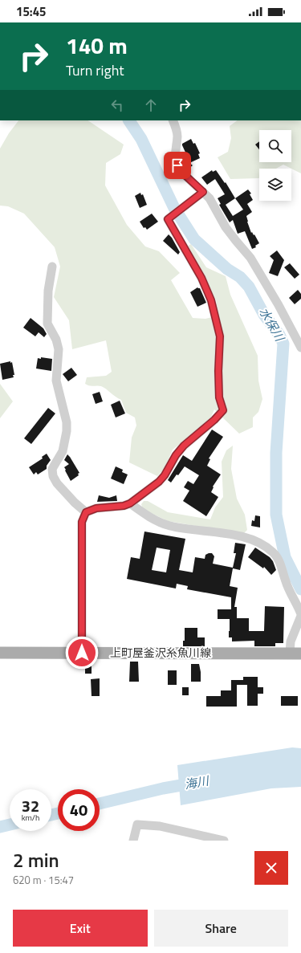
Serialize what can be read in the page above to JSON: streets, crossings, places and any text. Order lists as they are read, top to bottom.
{
  "streets": {
    "main road": ["上町屋釜沢糸魚川線"]
  },
  "water": ["水保川", "海川"],
  "page": {
    "status": "15:45",
    "turn": ["140 m", "Turn right"],
    "speed": "32 km/h",
    "limit": "40",
    "heading": ["2 min", "620 m · 15:47"],
    "buttons": ["Exit", "Share"]
  }
}
